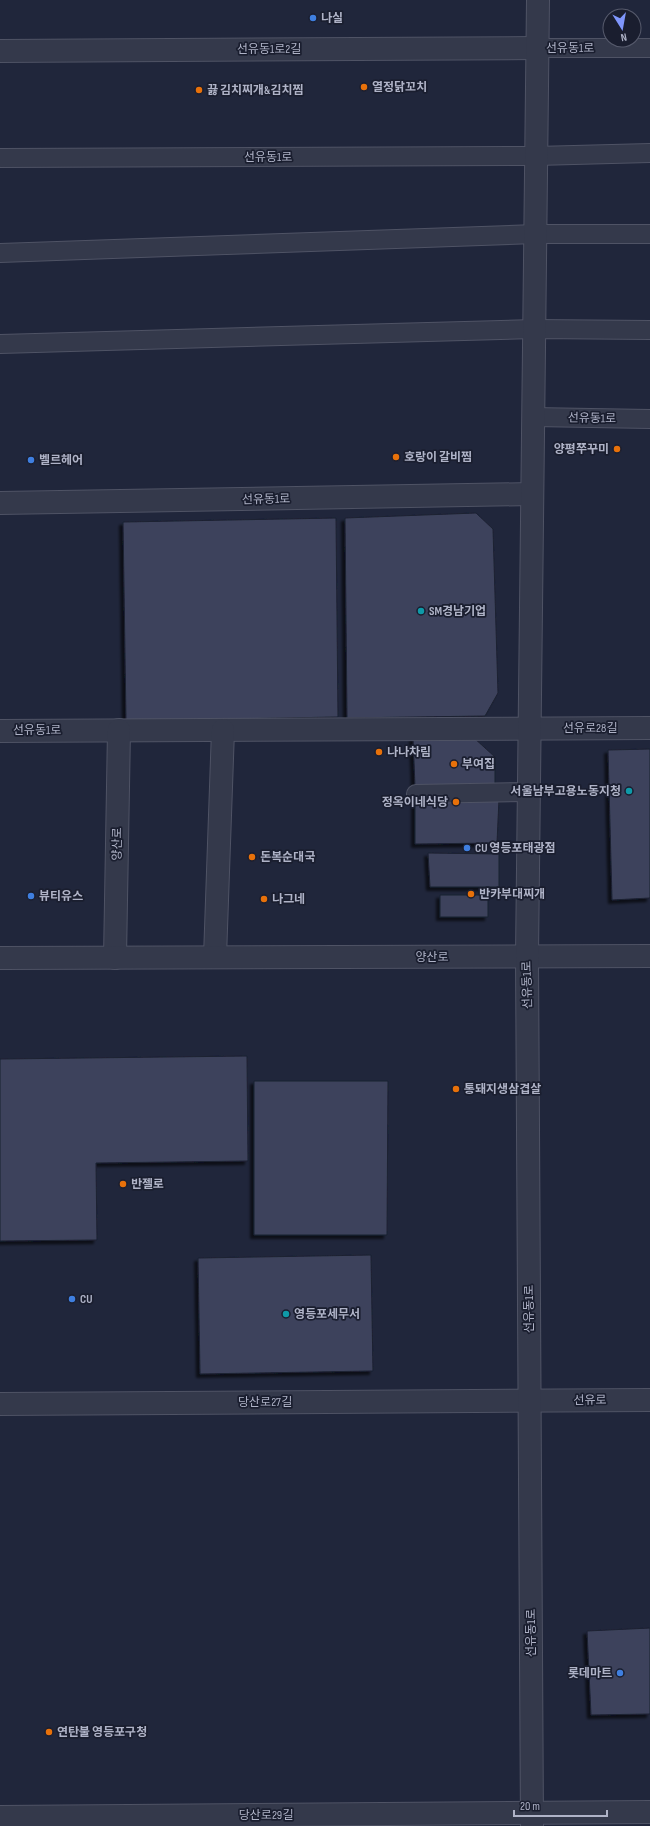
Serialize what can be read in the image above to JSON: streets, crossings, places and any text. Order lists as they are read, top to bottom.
{
  "streets": {
    "street": [
      "선유동1로",
      "선유동1로2길",
      "선유로28길",
      "양산로",
      "선유로",
      "당산로27길",
      "당산로29길"
    ]
  },
  "crossings": [
    ["선유동1로", "선유동1로2길"],
    ["선유동1로", "선유로28길"],
    ["선유동1로", "양산로"],
    ["선유동1로", "선유로"],
    ["선유동1로", "당산로27길"],
    ["선유동1로", "당산로29길"],
    ["선유로", "당산로27길"]
  ],
  "places": [
    "나실",
    "열정닭꼬치",
    "끓 김치찌개&김치찜",
    "양평쭈꾸미",
    "호랑이 갈비찜",
    "벨르헤어",
    "SM경남기업",
    "나나차림",
    "부여집",
    "서울남부고용노동지청",
    "정옥이네식당",
    "CU 영등포태광점",
    "돈복순대국",
    "반카부대찌개",
    "뷰티유스",
    "나그네",
    "통돼지생삼겹살",
    "반젤로",
    "CU",
    "영등포세무서",
    "롯데마트",
    "연탄불 영등포구청"
  ],
  "scale_bar": "20 m",
  "north": "bottom"
}
